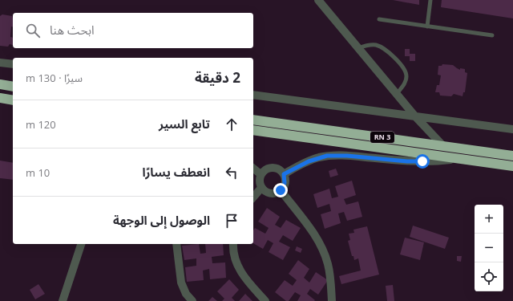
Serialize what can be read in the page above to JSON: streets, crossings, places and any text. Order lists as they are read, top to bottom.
{
  "streets": {
    "highway": ["RN 3"]
  },
  "page": {
    "search": "ابحث هنا",
    "heading": ["2 دقيقة", "سيرًا · 130 m"],
    "list": [
      ["تابع السير", "120 m"],
      ["انعطف يسارًا", "10 m"],
      "الوصول إلى الوجهة"
    ],
    "map_buttons": ["+", "−"]
  }
}
